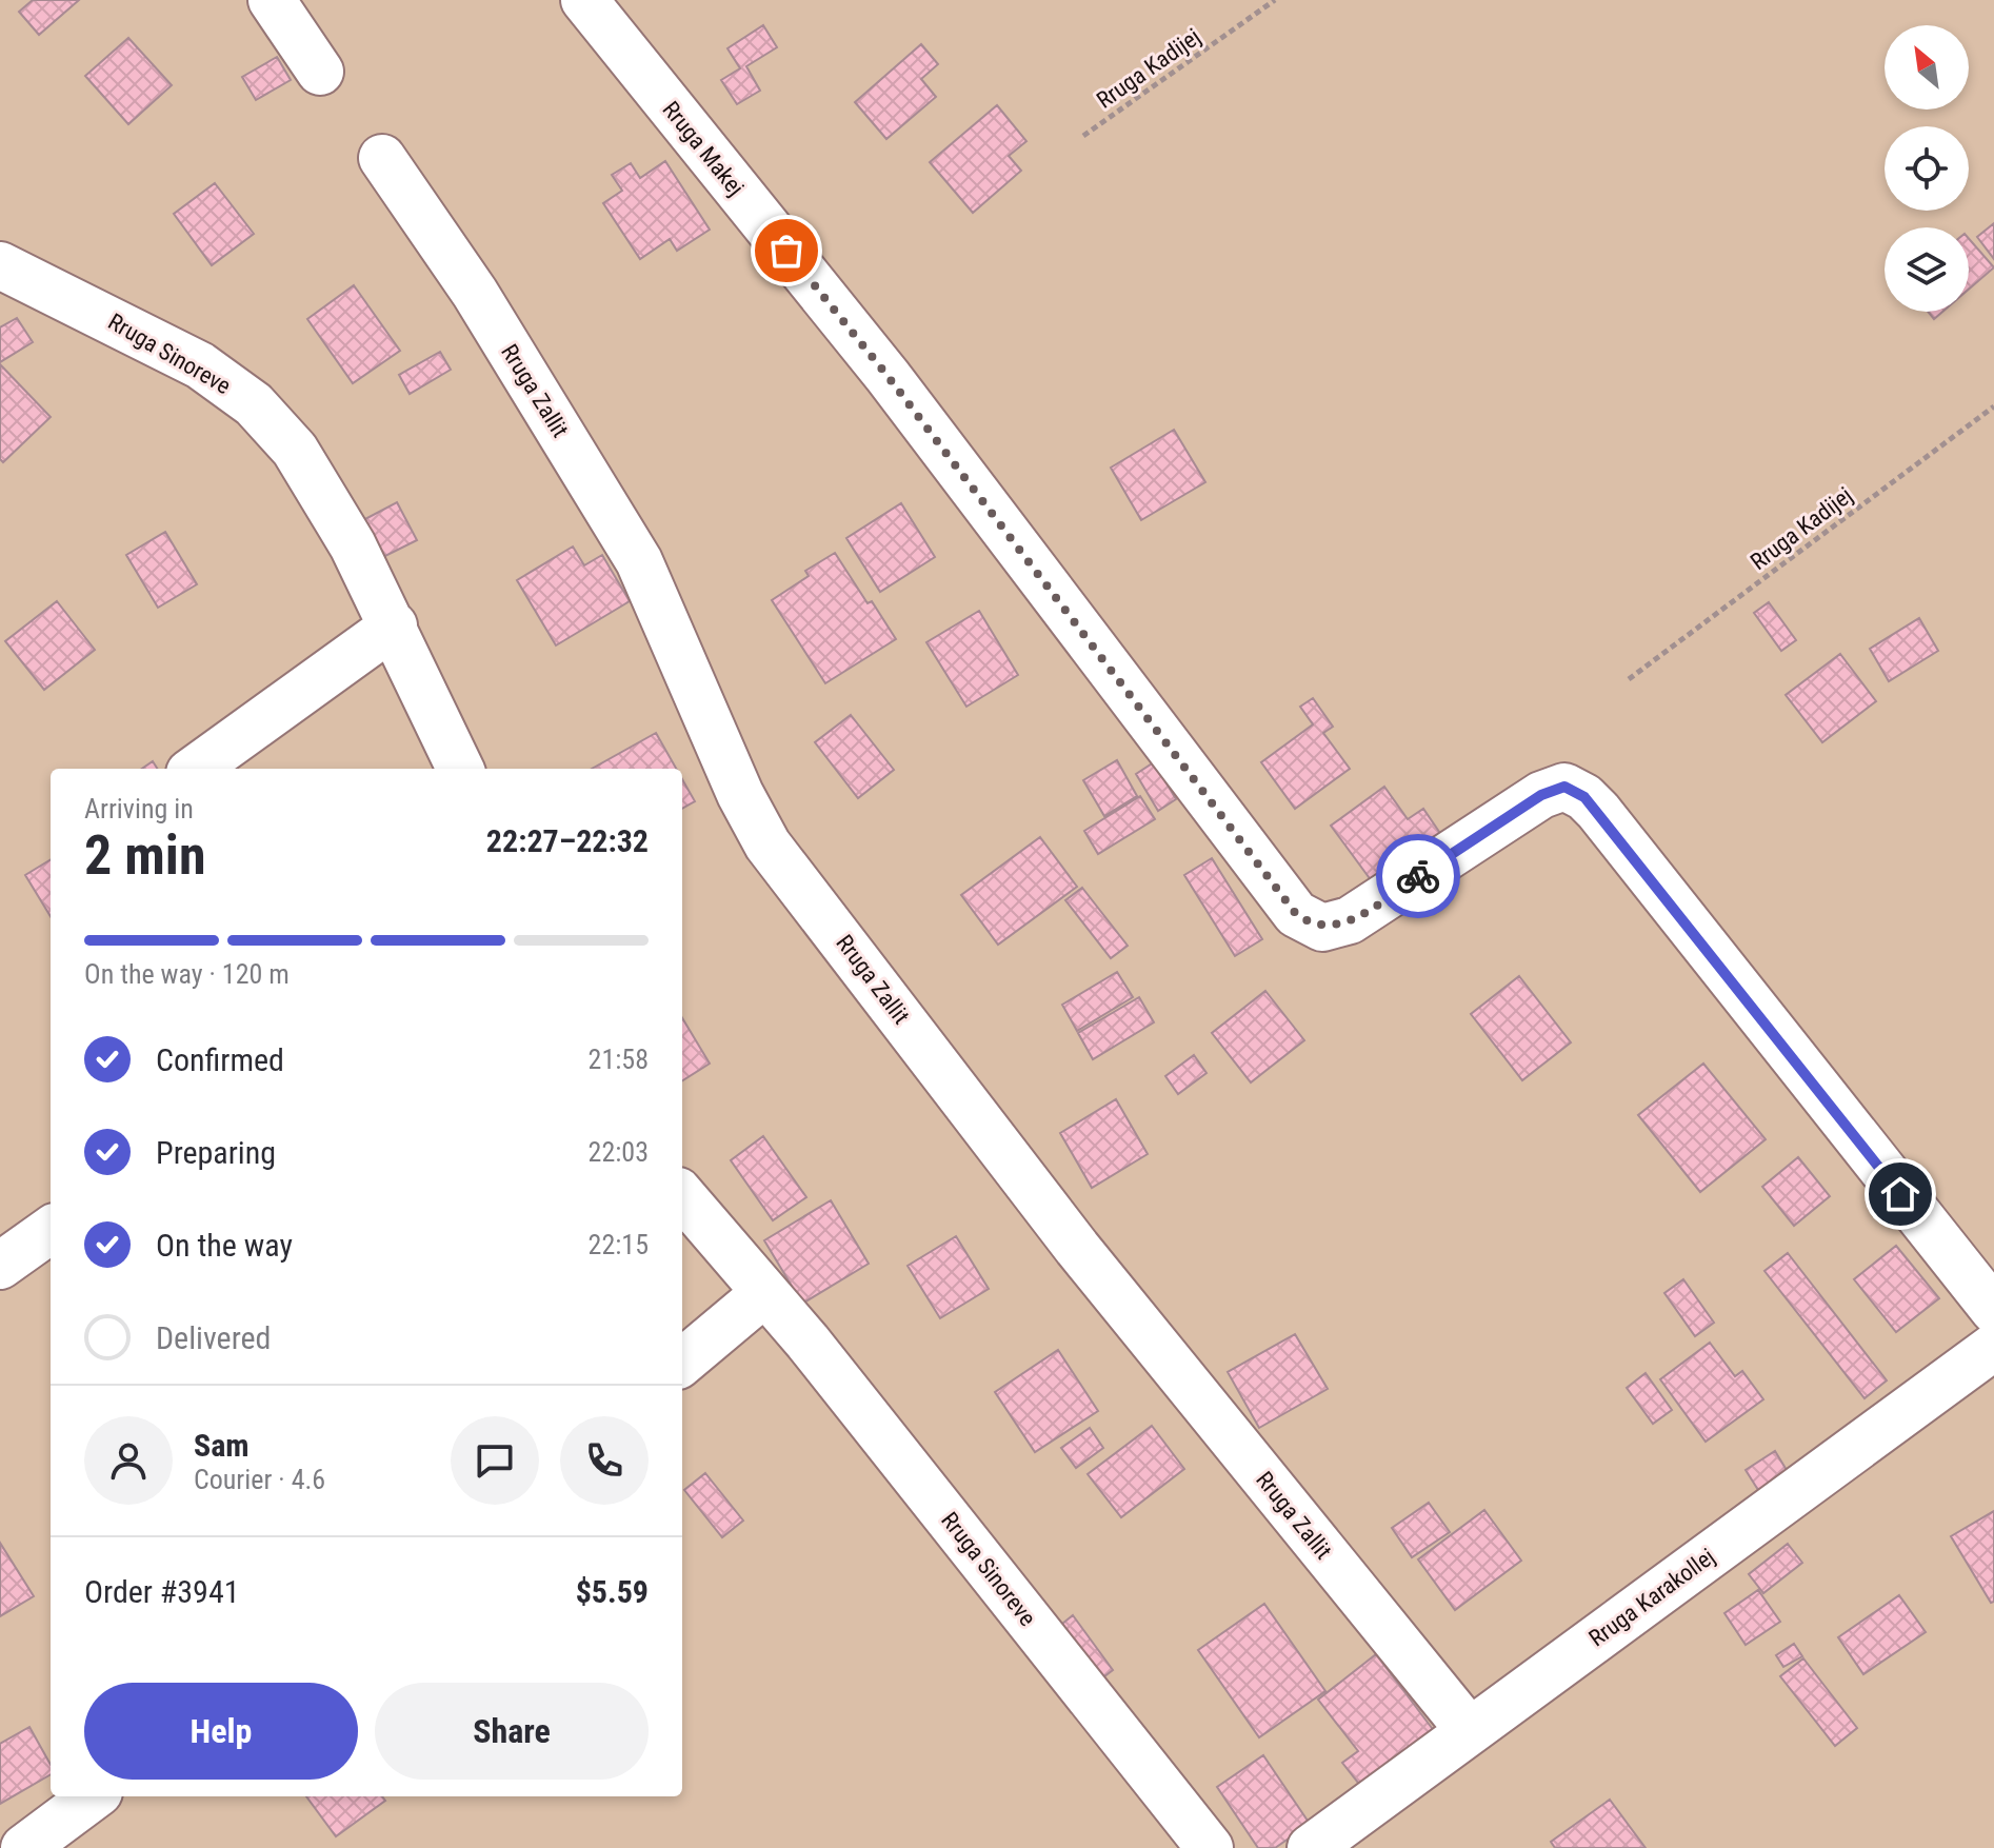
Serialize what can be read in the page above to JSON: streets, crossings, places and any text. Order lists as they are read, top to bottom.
{
  "streets": {
    "street": [
      "Rruga Makej",
      "Rruga Sinoreve",
      "Rruga Zallit",
      "Rruga Karakollej"
    ],
    "path": ["Rruga Kadijej"]
  },
  "crossings": [
    ["Rruga Zallit", "Rruga Karakollej"]
  ],
  "north": "top left",
  "page": {
    "heading": ["2 min", "Arriving in", "22:27–22:32"],
    "panel": [
      "Sam",
      "Courier · 4.6",
      "Order #3941",
      "$5.59"
    ],
    "bar": "On the way · 120 m",
    "list": [
      ["Confirmed", "21:58"],
      ["Preparing", "22:03"],
      ["On the way", "22:15"],
      "Delivered"
    ],
    "buttons": ["Help", "Share"]
  }
}
